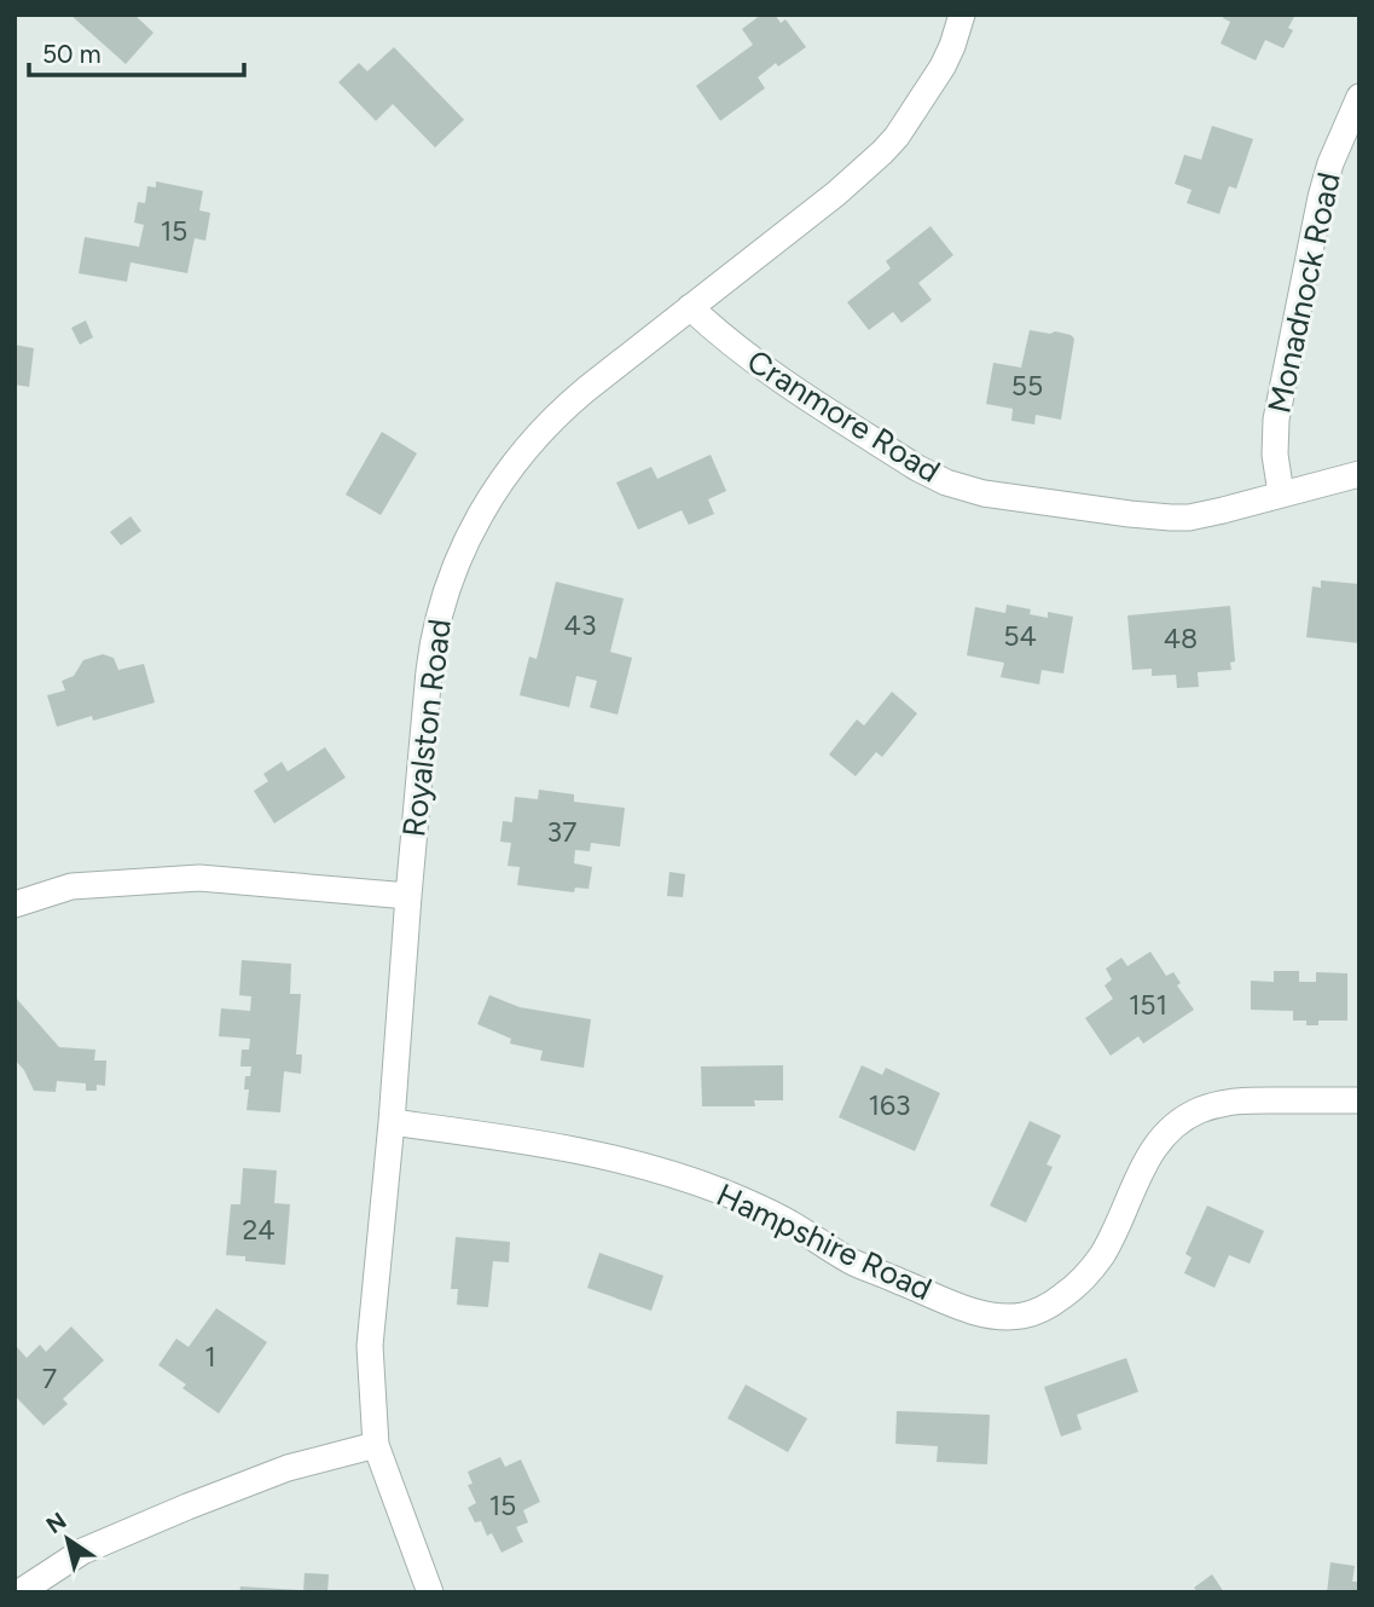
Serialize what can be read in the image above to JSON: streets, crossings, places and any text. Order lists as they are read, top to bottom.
{
  "streets": {
    "street": [
      "Monadnock Road",
      "Cranmore Road",
      "Royalston Road",
      "Hampshire Road"
    ]
  },
  "crossings": [
    ["Monadnock Road", "Cranmore Road"],
    ["Cranmore Road", "Royalston Road"],
    ["Royalston Road", "Hampshire Road"]
  ],
  "house_numbers": [
    "15",
    "55",
    "43",
    "54",
    "48",
    "37",
    "151",
    "163",
    "24",
    "1",
    "7",
    "15"
  ],
  "scale_bar": "50 m",
  "north": "top left"
}
